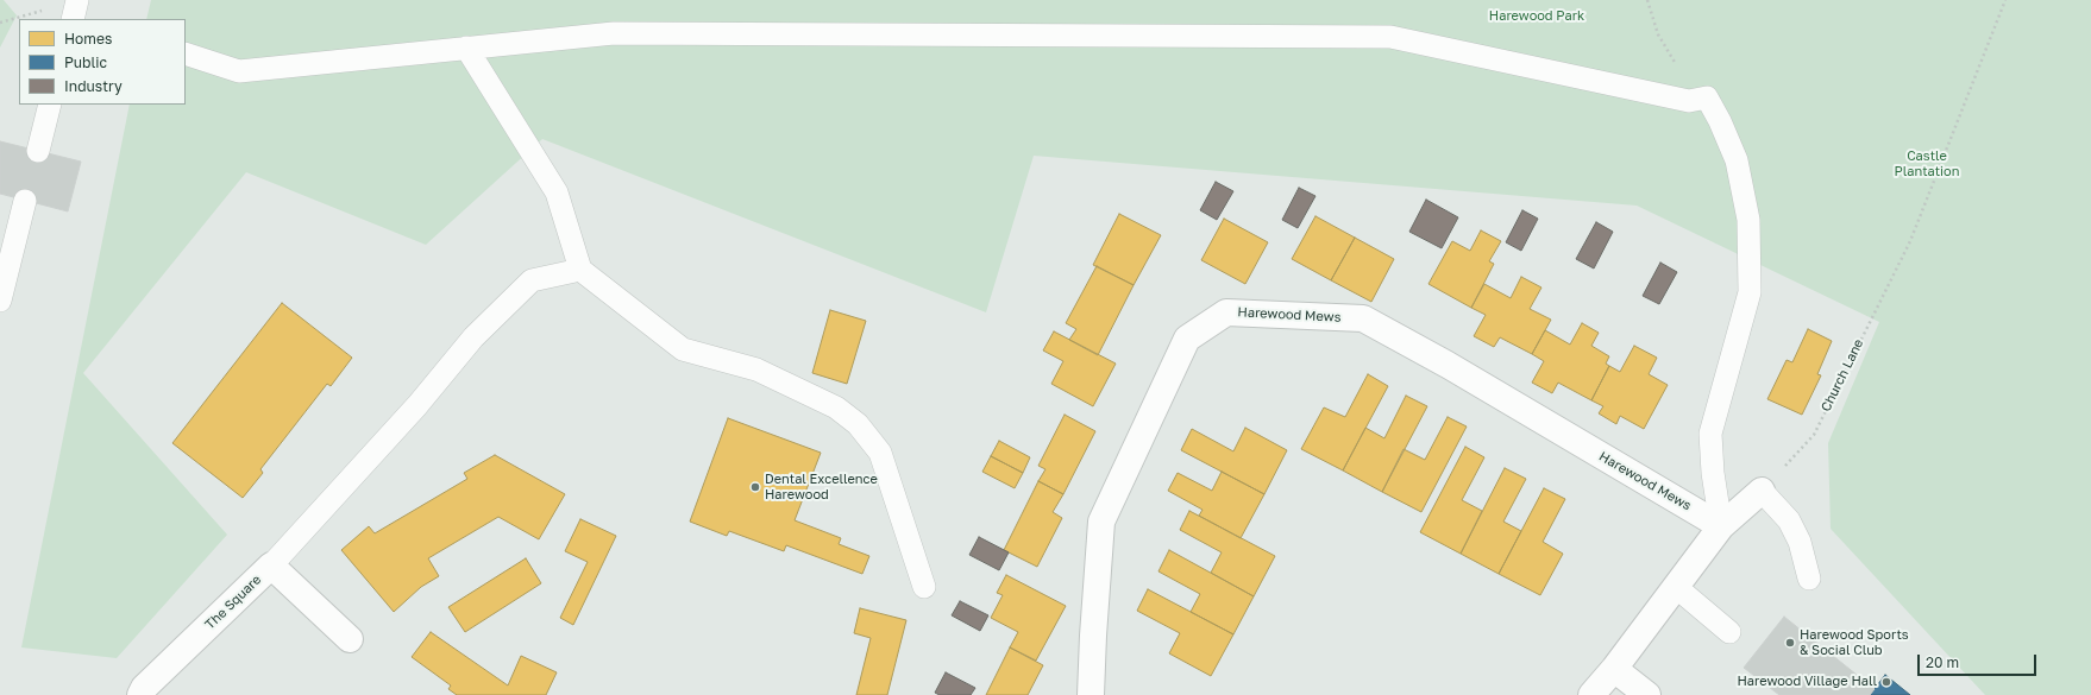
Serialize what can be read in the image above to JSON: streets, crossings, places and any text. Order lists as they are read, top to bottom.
{
  "streets": {
    "street": ["Harewood Mews", "The Square"],
    "path": ["Church Lane"]
  },
  "parks": ["Harewood Park", "Castle Plantation"],
  "places": ["Dental Excellence Harewood", "Harewood Sports & Social Club", "Harewood Village Hall"],
  "legend": ["Homes", "Public", "Industry"],
  "scale_bar": "20 m"
}
